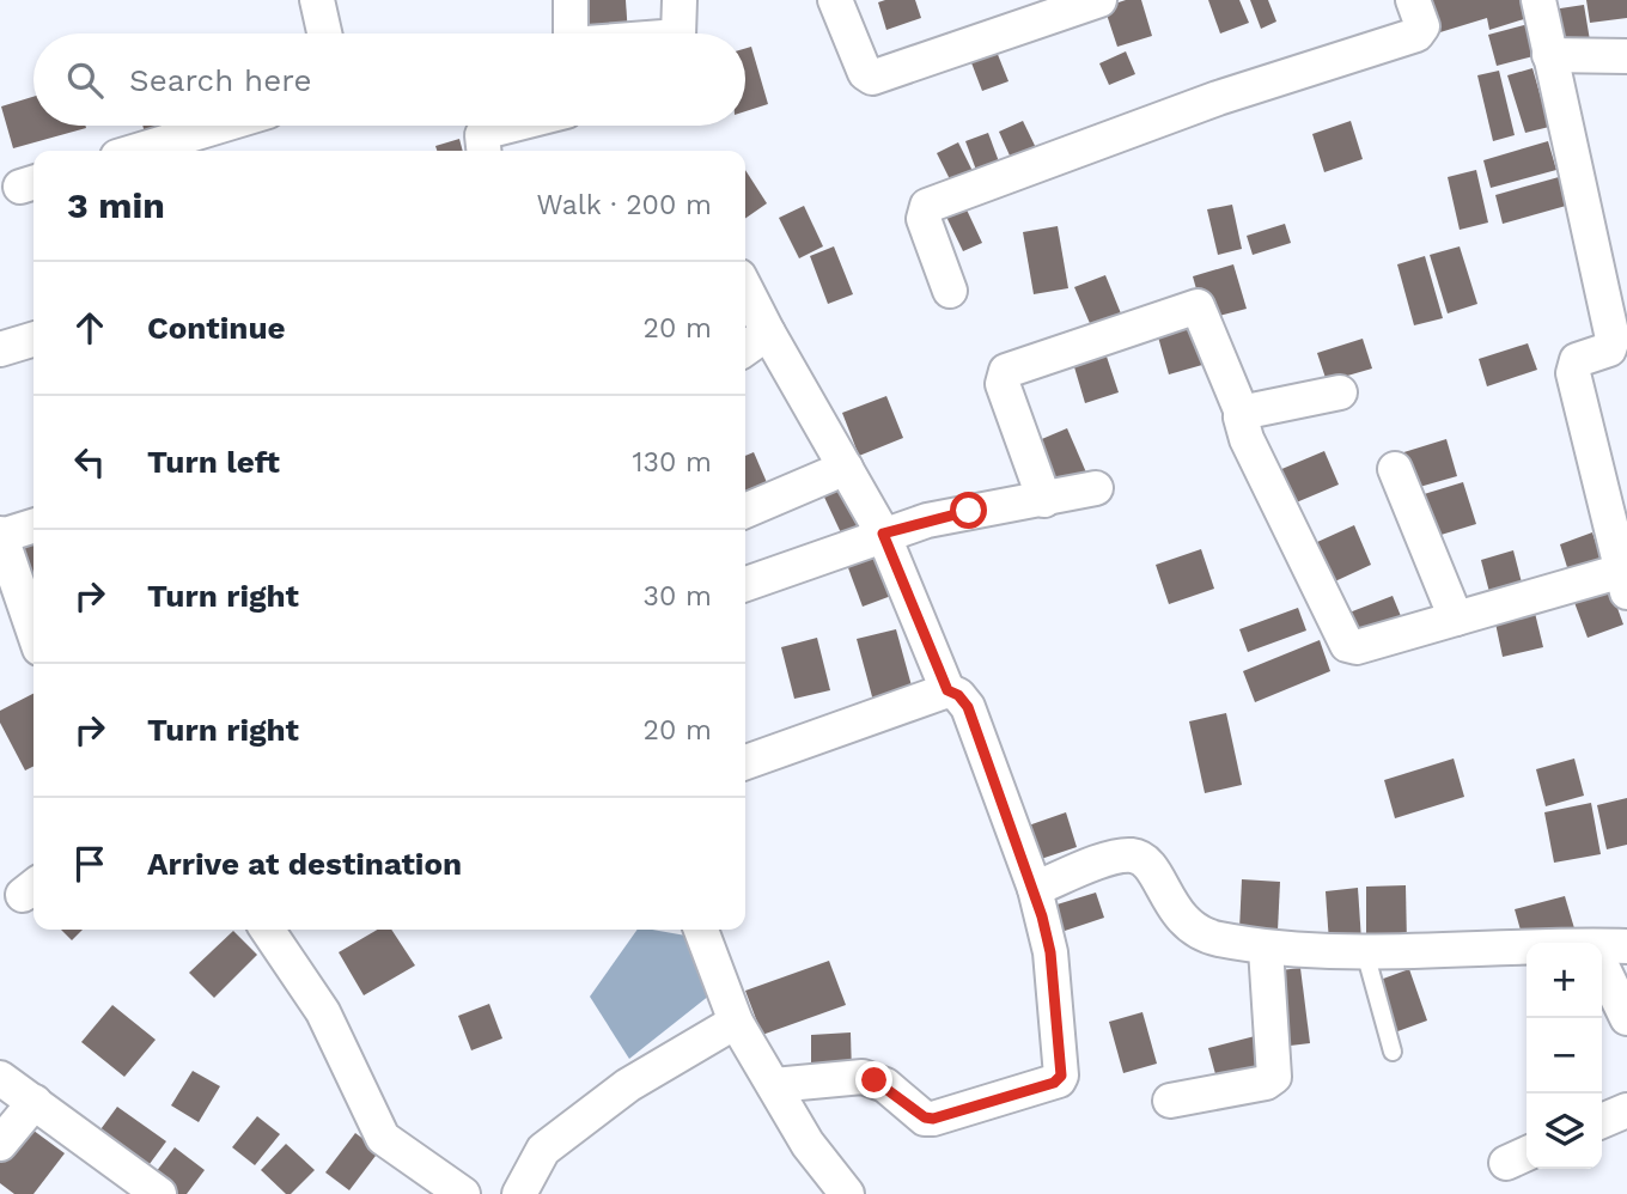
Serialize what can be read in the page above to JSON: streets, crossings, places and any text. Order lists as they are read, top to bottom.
{
  "page": {
    "search": "Search here",
    "heading": ["3 min", "Walk · 200 m"],
    "list": [
      ["Continue", "20 m"],
      ["Turn left", "130 m"],
      ["Turn right", "30 m"],
      ["Turn right", "20 m"],
      "Arrive at destination"
    ],
    "map_buttons": ["+", "−"]
  }
}
